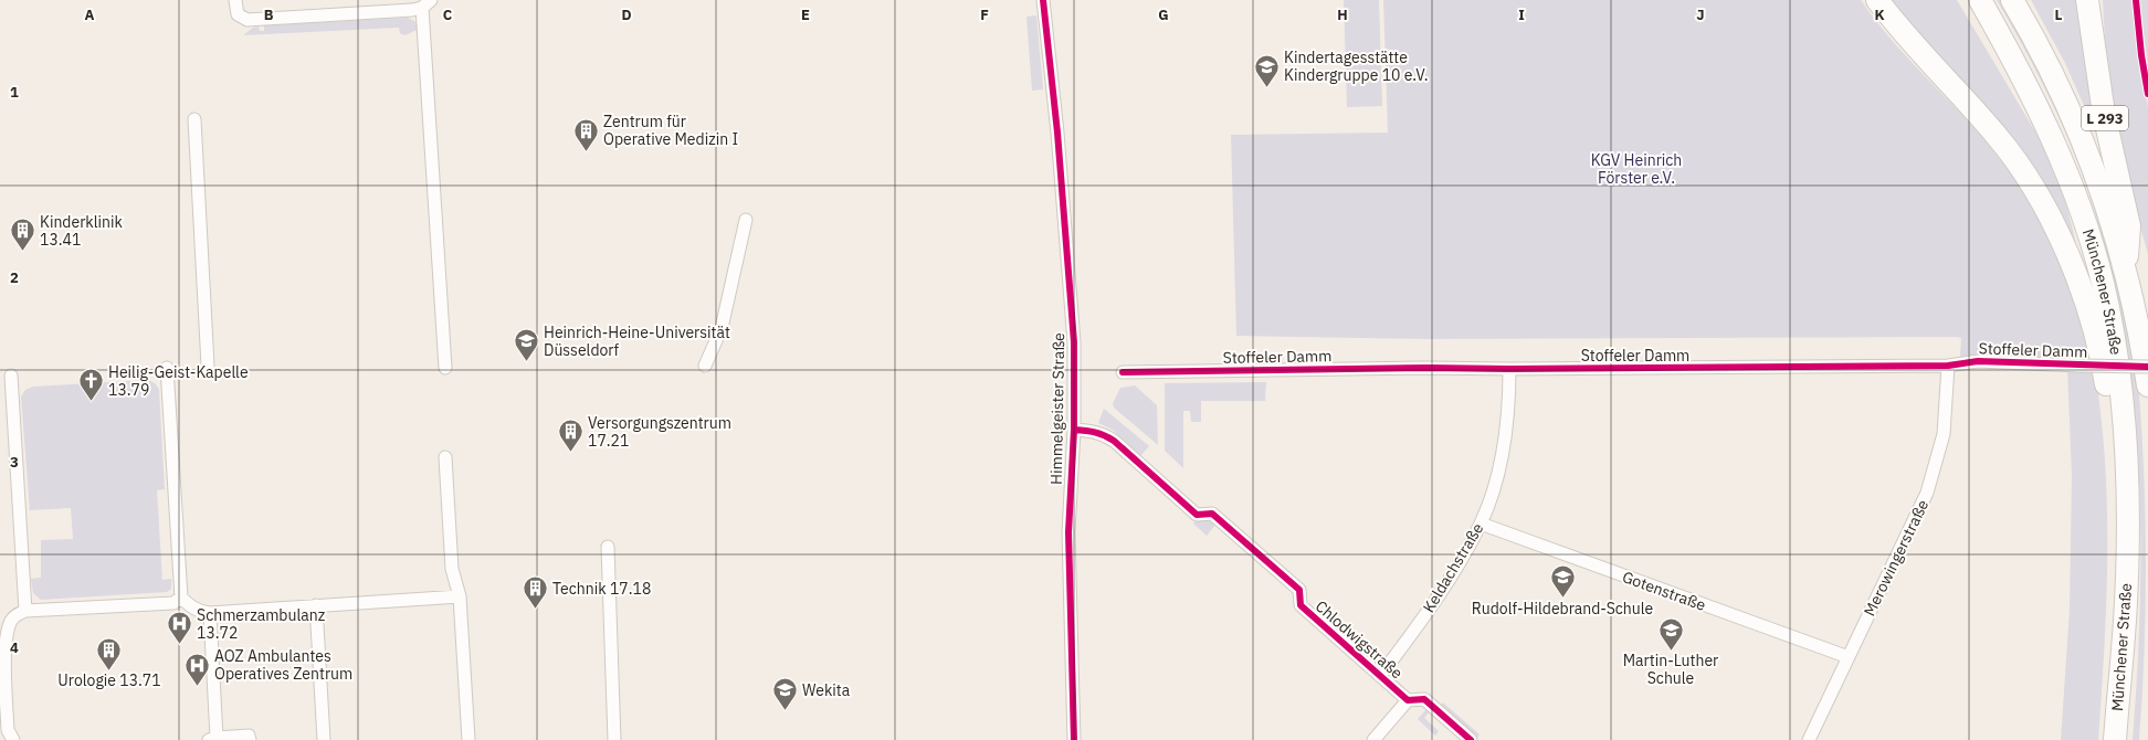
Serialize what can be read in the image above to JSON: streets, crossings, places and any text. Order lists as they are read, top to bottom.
{
  "streets": {
    "highway": ["L 293", "Münchener Straße"],
    "street": [
      "Stoffeler Damm",
      "Himmelgeister Straße",
      "Merowingerstraße",
      "Keldachstraße",
      "Gotenstraße",
      "Chlodwigstraße"
    ]
  },
  "crossings": [
    ["L 293", "Münchener Straße"],
    ["Stoffeler Damm", "Merowingerstraße"],
    ["Stoffeler Damm", "Keldachstraße"],
    ["Himmelgeister Straße", "Chlodwigstraße"],
    ["Merowingerstraße", "Gotenstraße"],
    ["Keldachstraße", "Gotenstraße"],
    ["Keldachstraße", "Chlodwigstraße"]
  ],
  "parks": ["KGV Heinrich Förster e.V."],
  "places": {
    "school or university": [
      "Kindertagesstätte Kindergruppe 10 e.V.",
      "Heinrich-Heine-Universität Düsseldorf",
      "Rudolf-Hildebrand-Schule",
      "Martin-Luther Schule",
      "Wekita"
    ],
    "building": [
      "Zentrum für Operative Medizin I",
      "Kinderklinik 13.41",
      "Versorgungszentrum 17.21",
      "Technik 17.18",
      "Urologie 13.71"
    ],
    "church": ["Heilig-Geist-Kapelle 13.79"],
    "hospital": ["Schmerzambulanz 13.72", "AOZ Ambulantes Operatives Zentrum"]
  },
  "grid": {
    "columns": [
      "A",
      "B",
      "C",
      "D",
      "E",
      "F",
      "G",
      "H",
      "I",
      "J",
      "K",
      "L"
    ],
    "rows": [
      "1",
      "2",
      "3",
      "4"
    ]
  }
}
